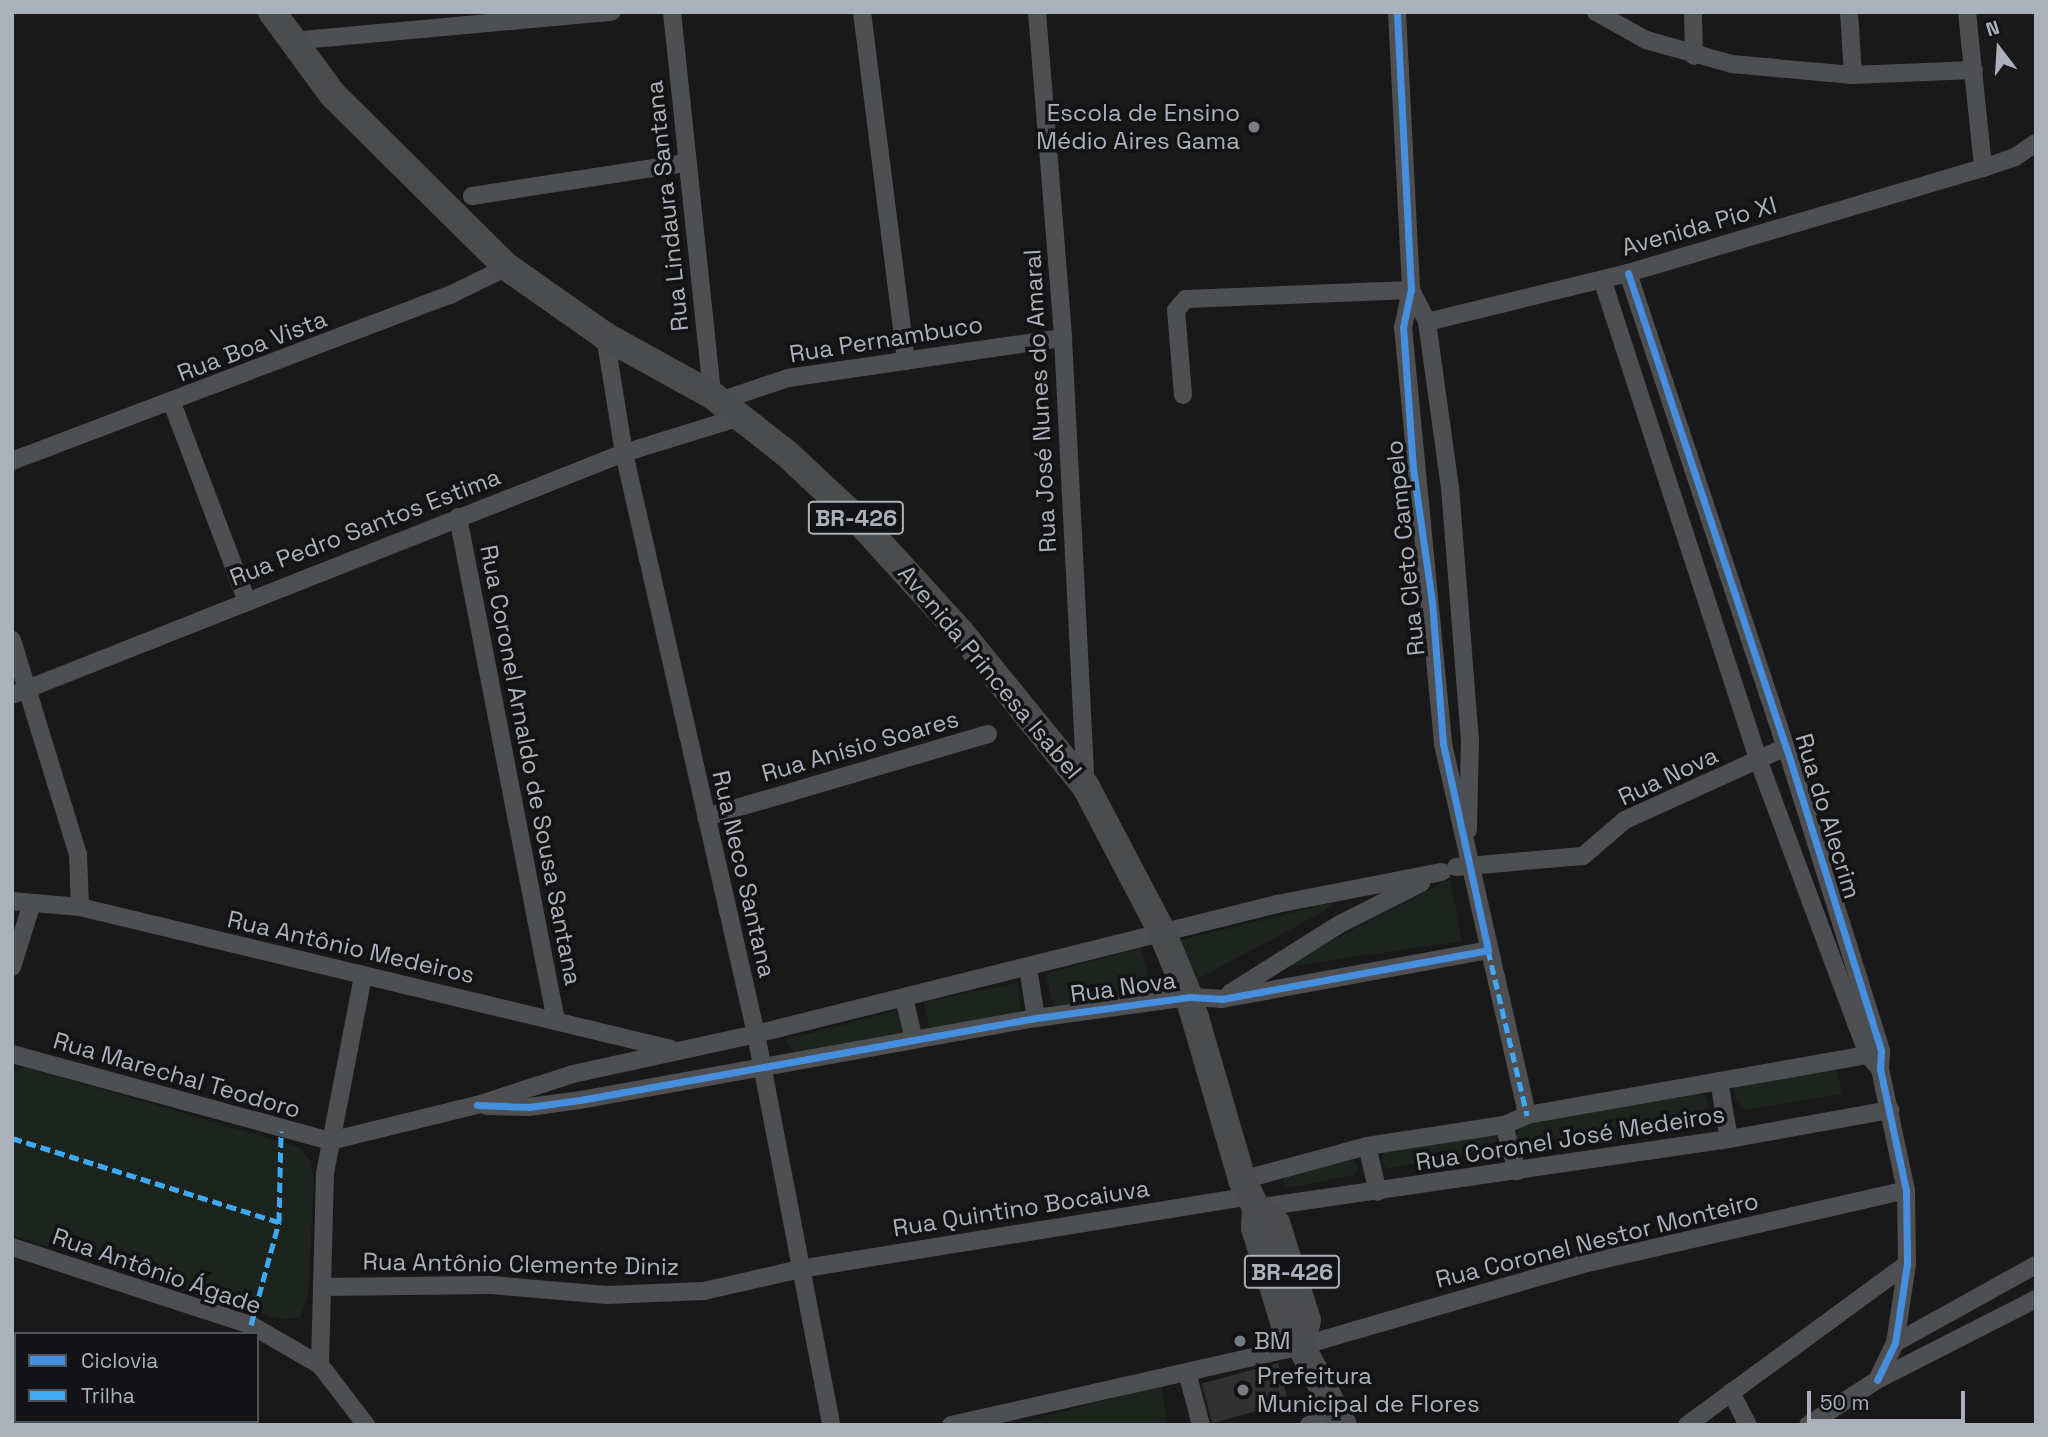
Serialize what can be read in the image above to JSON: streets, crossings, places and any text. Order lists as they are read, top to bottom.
{
  "streets": {
    "main road": ["BR-426", "Avenida Princesa Isabel"],
    "street": [
      "Rua Lindaura Santana",
      "Avenida Pio XI",
      "Rua Pernambuco",
      "Rua Boa Vista",
      "Rua José Nunes do Amaral",
      "Rua Pedro Santos Estima",
      "Rua Cleto Campelo",
      "Rua Anísio Soares",
      "Rua Coronel Arnaldo de Sousa Santana",
      "Rua Nova",
      "Rua do Alecrim",
      "Rua Neco Santana",
      "Rua Antônio Medeiros",
      "Rua Marechal Teodoro",
      "Rua Coronel José Medeiros",
      "Rua Quintino Bocaiuva",
      "Rua Coronel Nestor Monteiro",
      "Rua Antônio Clemente Diniz",
      "Rua Antônio Ágade"
    ]
  },
  "crossings": [
    ["Rua Lindaura Santana", "Rua Pernambuco"],
    ["Rua Lindaura Santana", "Rua Pedro Santos Estima"],
    ["Rua Lindaura Santana", "Avenida Princesa Isabel"],
    ["Avenida Pio XI", "Rua Cleto Campelo"],
    ["Avenida Pio XI", "Rua do Alecrim"],
    ["Rua Pernambuco", "Rua José Nunes do Amaral"],
    ["Rua Pernambuco", "Rua Pedro Santos Estima"],
    ["Rua Pernambuco", "Avenida Princesa Isabel"],
    ["Rua Boa Vista", "Avenida Princesa Isabel"],
    ["Rua José Nunes do Amaral", "Avenida Princesa Isabel"],
    ["Rua Pedro Santos Estima", "Avenida Princesa Isabel"],
    ["Rua Pedro Santos Estima", "Rua Coronel Arnaldo de Sousa Santana"],
    ["Rua Pedro Santos Estima", "Rua Neco Santana"],
    ["Rua Cleto Campelo", "Rua Nova"],
    ["Rua Cleto Campelo", "Rua Coronel José Medeiros"],
    ["Avenida Princesa Isabel", "Rua Nova"],
    ["Avenida Princesa Isabel", "Rua Neco Santana"],
    ["Avenida Princesa Isabel", "Rua Coronel José Medeiros"],
    ["Avenida Princesa Isabel", "Rua Quintino Bocaiuva"],
    ["Avenida Princesa Isabel", "Rua Coronel Nestor Monteiro"],
    ["Rua Anísio Soares", "Rua Neco Santana"],
    ["Rua Coronel Arnaldo de Sousa Santana", "Rua Antônio Medeiros"],
    ["Rua Nova", "Rua do Alecrim"],
    ["Rua Nova", "Rua Neco Santana"],
    ["Rua Nova", "Rua Antônio Medeiros"],
    ["Rua do Alecrim", "Rua Coronel José Medeiros"],
    ["Rua do Alecrim", "Rua Coronel Nestor Monteiro"],
    ["Rua Neco Santana", "Rua Quintino Bocaiuva"],
    ["Rua Neco Santana", "Rua Antônio Clemente Diniz"],
    ["Rua Coronel José Medeiros", "Rua Quintino Bocaiuva"],
    ["Rua Quintino Bocaiuva", "Rua Antônio Clemente Diniz"]
  ],
  "places": ["Escola de Ensino Médio Aires Gama", "BM", "Prefeitura Municipal de Flores"],
  "legend": ["Ciclovia", "Trilha"],
  "scale_bar": "50 m",
  "north": "top"
}
